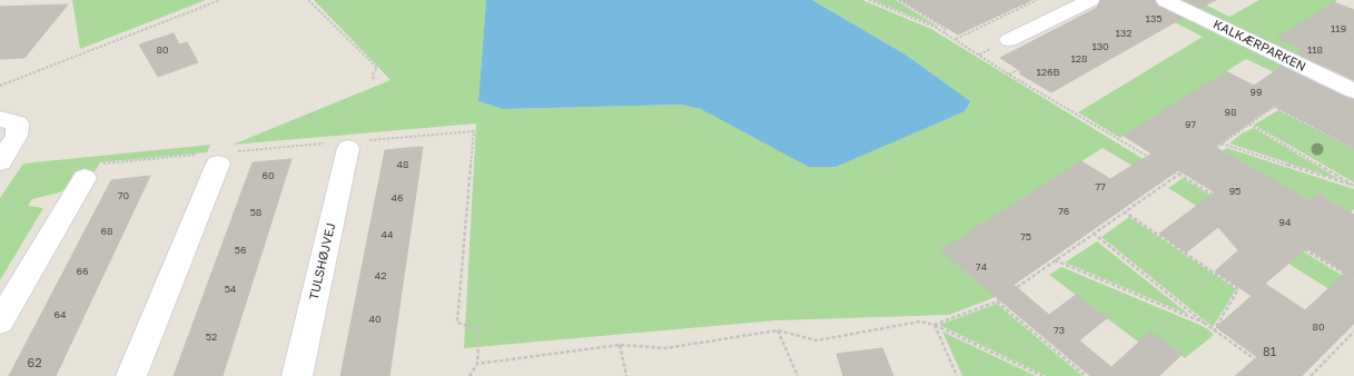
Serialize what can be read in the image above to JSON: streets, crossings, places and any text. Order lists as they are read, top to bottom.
{
  "streets": {
    "street": ["KALKÆRPARKEN", "TULSHØJVEJ"]
  },
  "house_numbers": [
    "135",
    "119",
    "132",
    "130",
    "80",
    "118",
    "128",
    "126B",
    "99",
    "98",
    "97",
    "48",
    "60",
    "77",
    "95",
    "70",
    "46",
    "76",
    "58",
    "94",
    "68",
    "44",
    "75",
    "56",
    "74",
    "66",
    "42",
    "54",
    "64",
    "40",
    "80",
    "73",
    "52",
    "81",
    "62"
  ]
}
